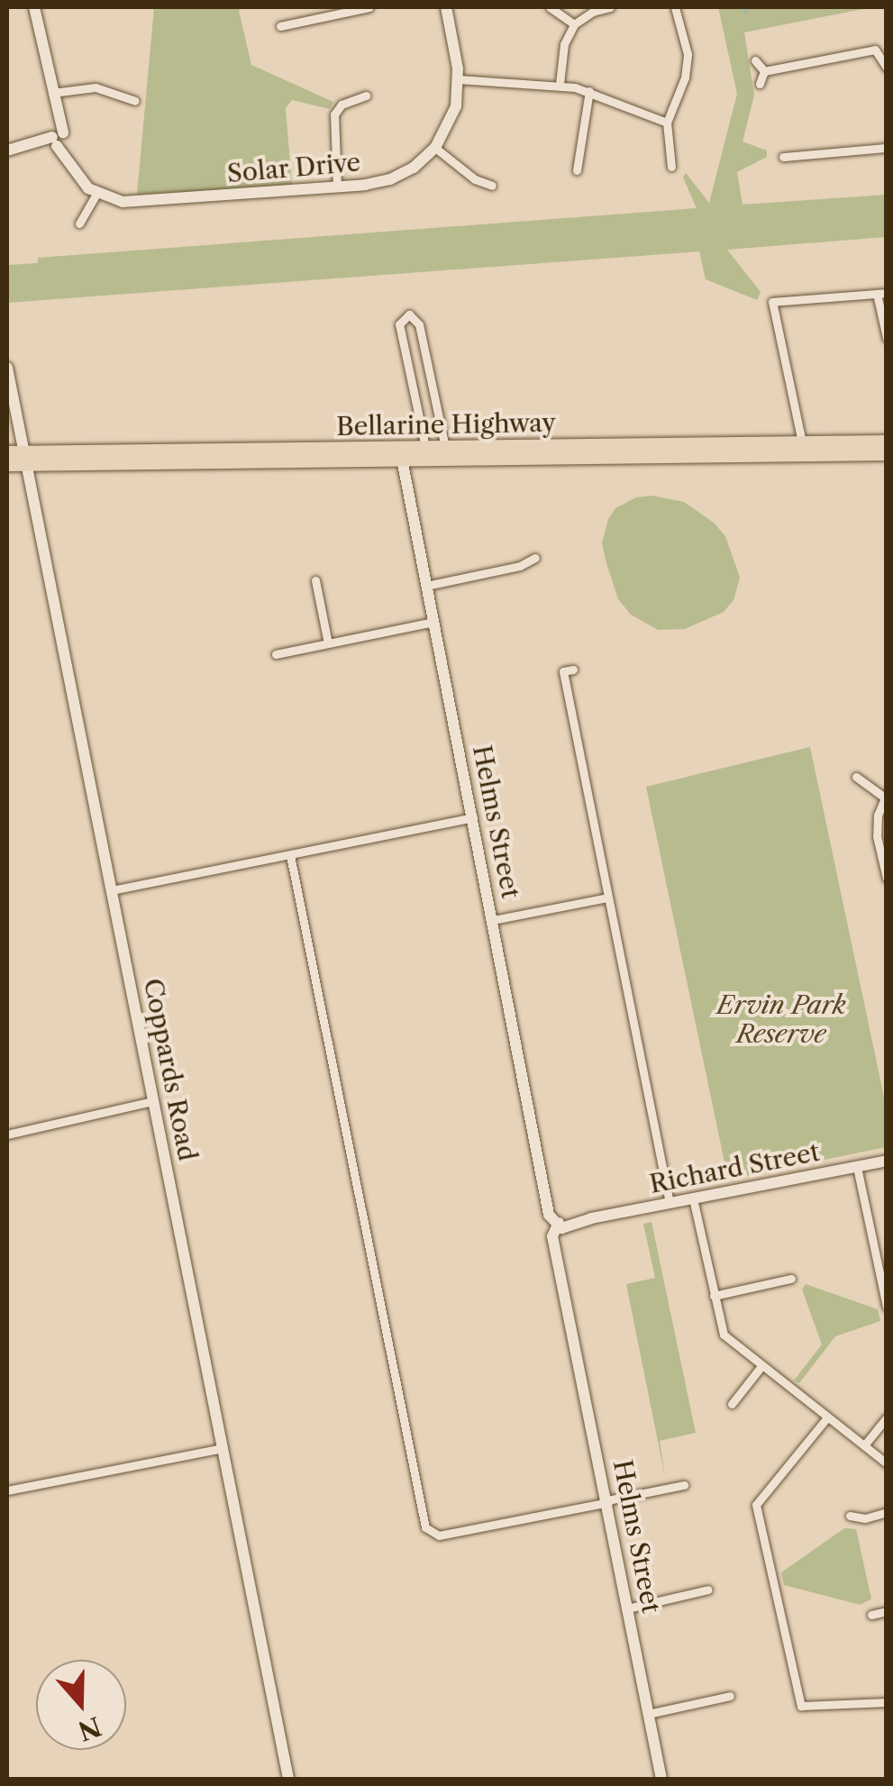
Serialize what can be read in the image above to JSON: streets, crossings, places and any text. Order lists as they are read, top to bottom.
{
  "streets": {
    "highway": ["Bellarine Highway"],
    "street": [
      "Solar Drive",
      "Helms Street",
      "Coppards Road",
      "Richard Street"
    ]
  },
  "crossings": [
    ["Bellarine Highway", "Helms Street"],
    ["Bellarine Highway", "Coppards Road"],
    ["Helms Street", "Richard Street"]
  ],
  "parks": ["Ervin Park Reserve"],
  "north": "bottom"
}
